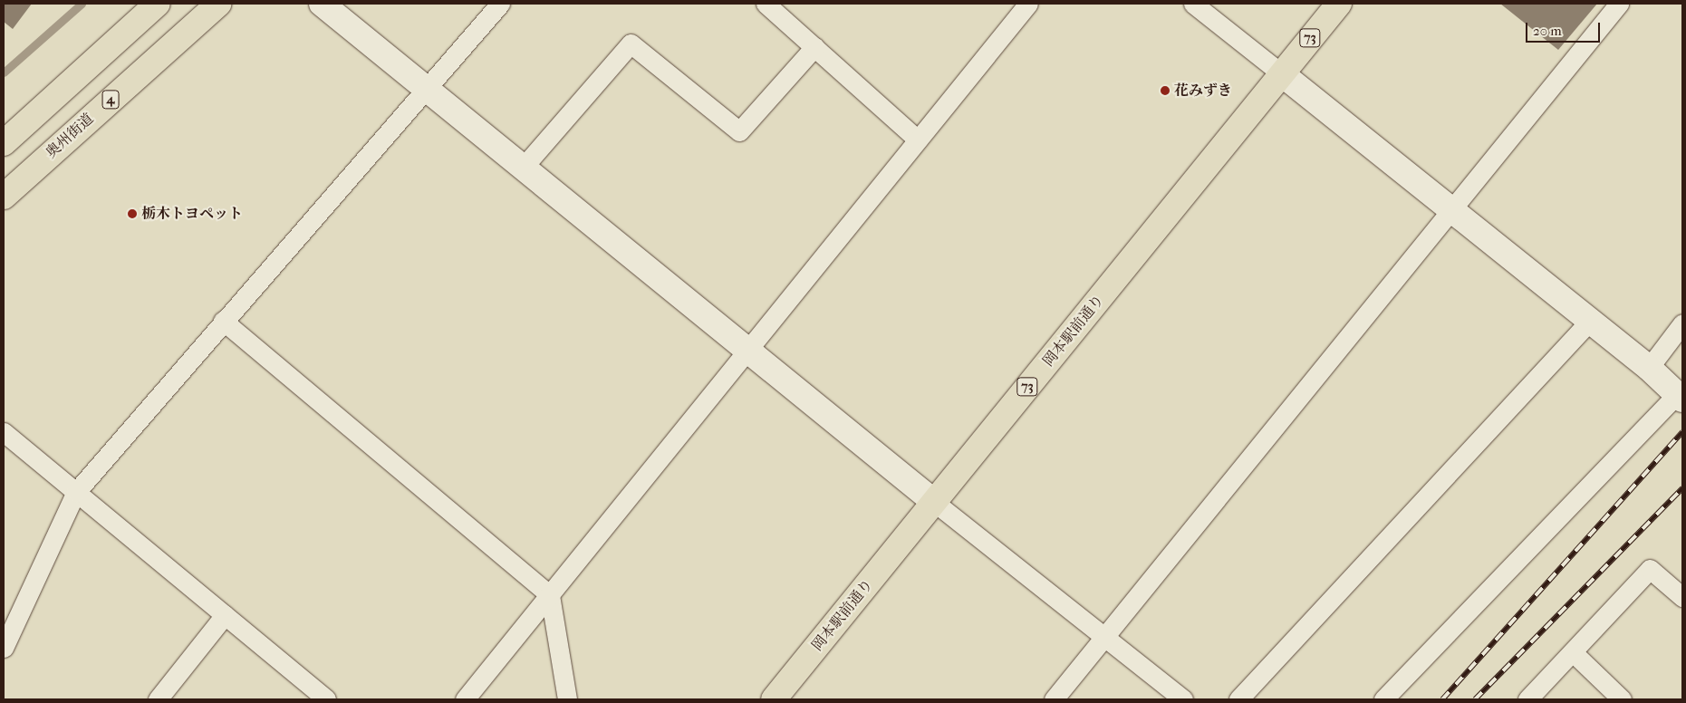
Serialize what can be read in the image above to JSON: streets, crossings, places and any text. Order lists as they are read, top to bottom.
{
  "streets": {
    "main road": [
      "73",
      "4",
      "奥州街道",
      "岡本駅前通り"
    ]
  },
  "places": ["花みずき", "栃木トヨペット"],
  "scale_bar": "20 m"
}
